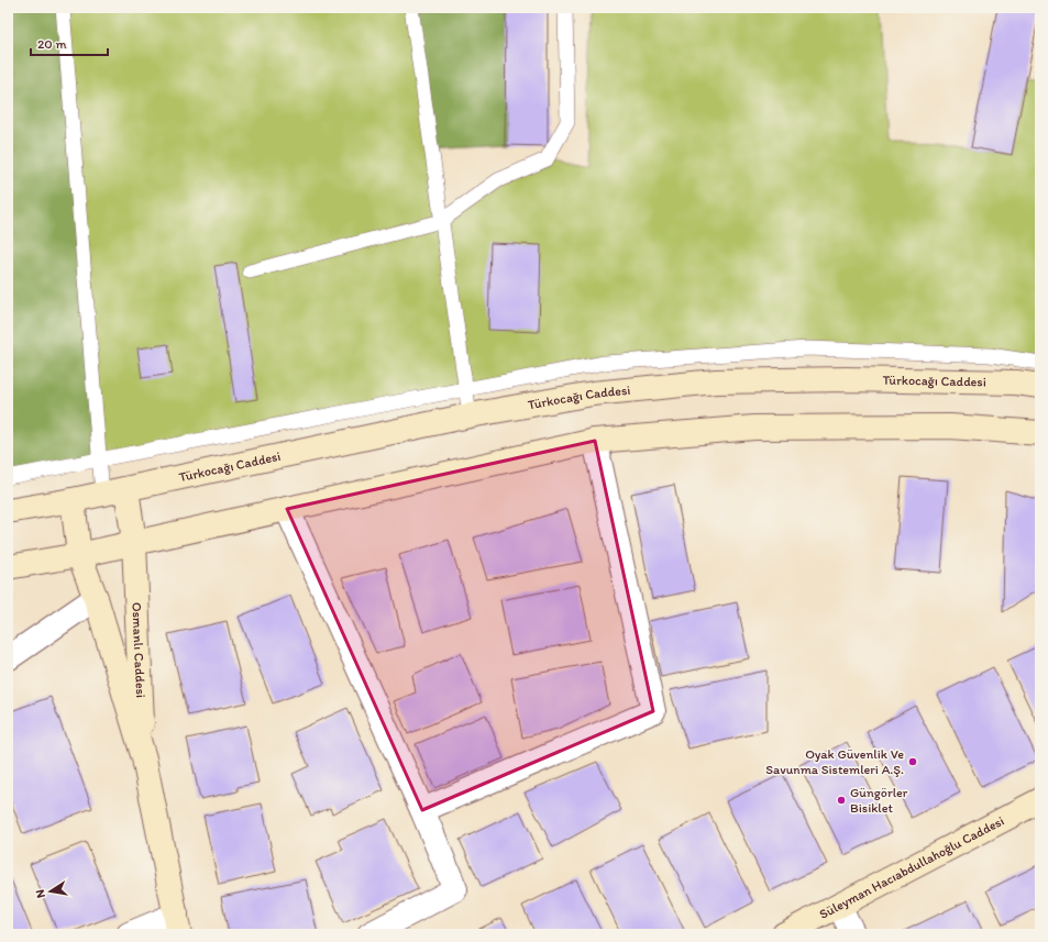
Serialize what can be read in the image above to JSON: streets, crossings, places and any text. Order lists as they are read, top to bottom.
{
  "streets": {
    "main road": ["Türkocağı Caddesi", "Osmanlı Caddesi", "Süleyman Hacıabdullahoğlu Caddesi"]
  },
  "crossings": [
    ["Türkocağı Caddesi", "Osmanlı Caddesi"]
  ],
  "places": ["Oyak Güvenlik Ve Savunma Sistemleri A.Ş.", "Güngörler Bisiklet"],
  "scale_bar": "20 m",
  "north": "left"
}
